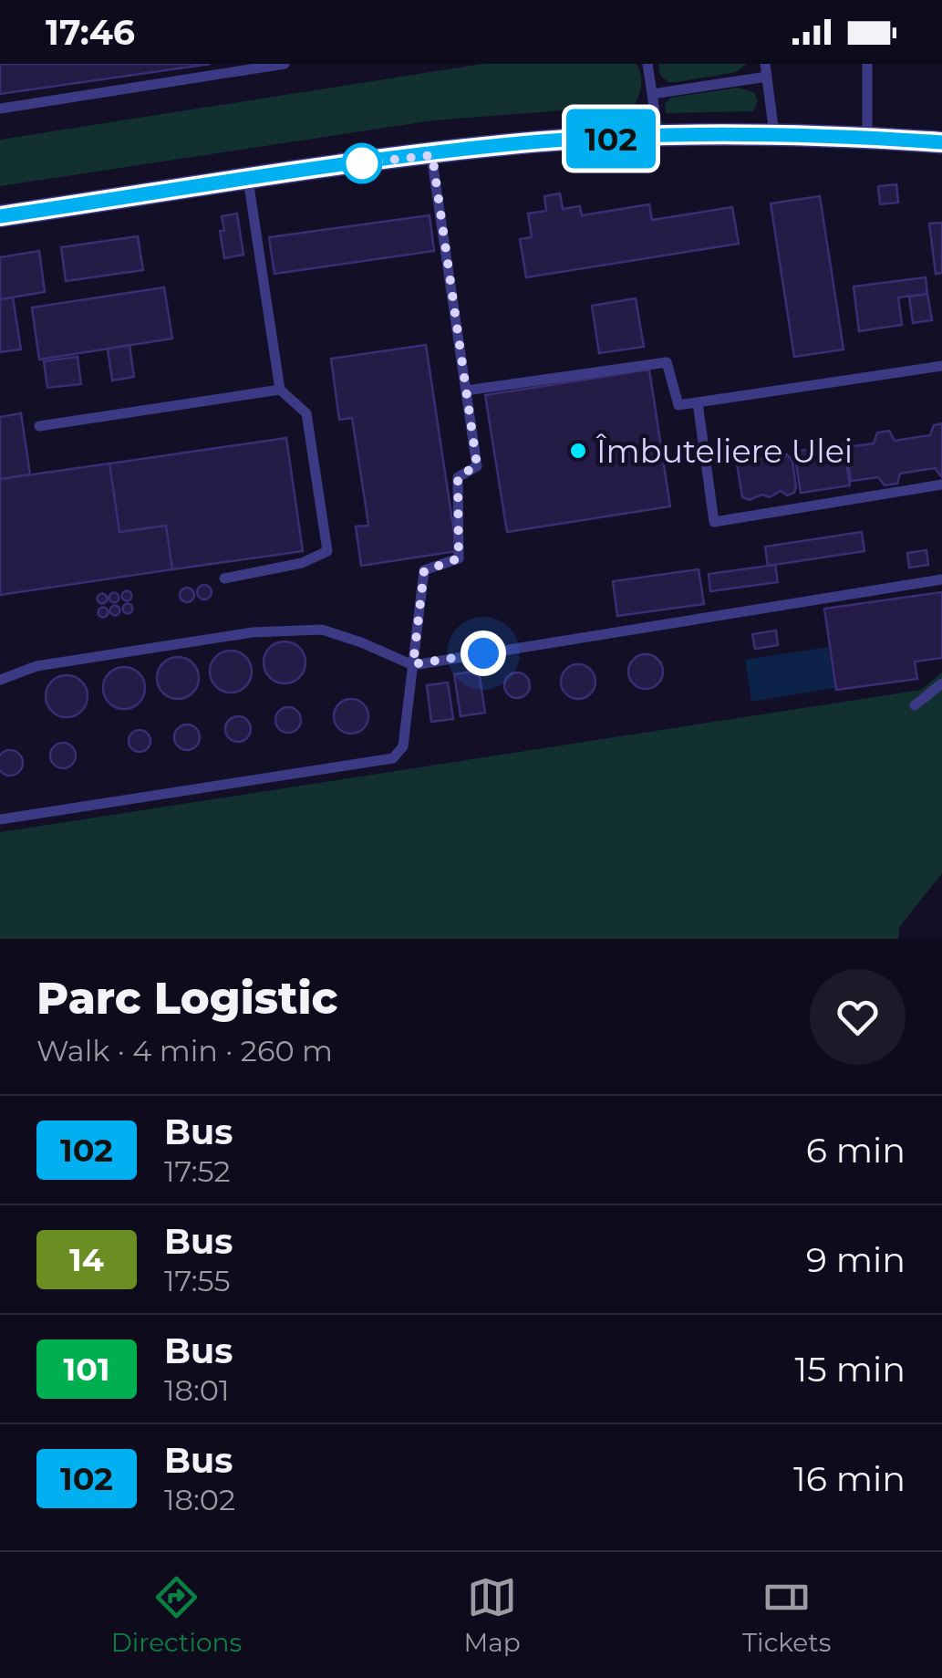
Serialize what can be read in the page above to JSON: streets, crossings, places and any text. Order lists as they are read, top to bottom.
{
  "places": ["Îmbuteliere Ulei"],
  "lines": ["bus line 102"],
  "page": {
    "status": "17:46",
    "on_map": "102",
    "heading": ["Parc Logistic", "Walk · 4 min · 260 m"],
    "list": [
      {
        "mark": "102",
        "name": "Bus",
        "note": "17:52",
        "value": "6 min"
      },
      {
        "mark": "14",
        "name": "Bus",
        "note": "17:55",
        "value": "9 min"
      },
      {
        "mark": "101",
        "name": "Bus",
        "note": "18:01",
        "value": "15 min"
      },
      {
        "mark": "102",
        "name": "Bus",
        "note": "18:02",
        "value": "16 min"
      }
    ],
    "tabs": ["Directions", "Map", "Tickets"]
  }
}
